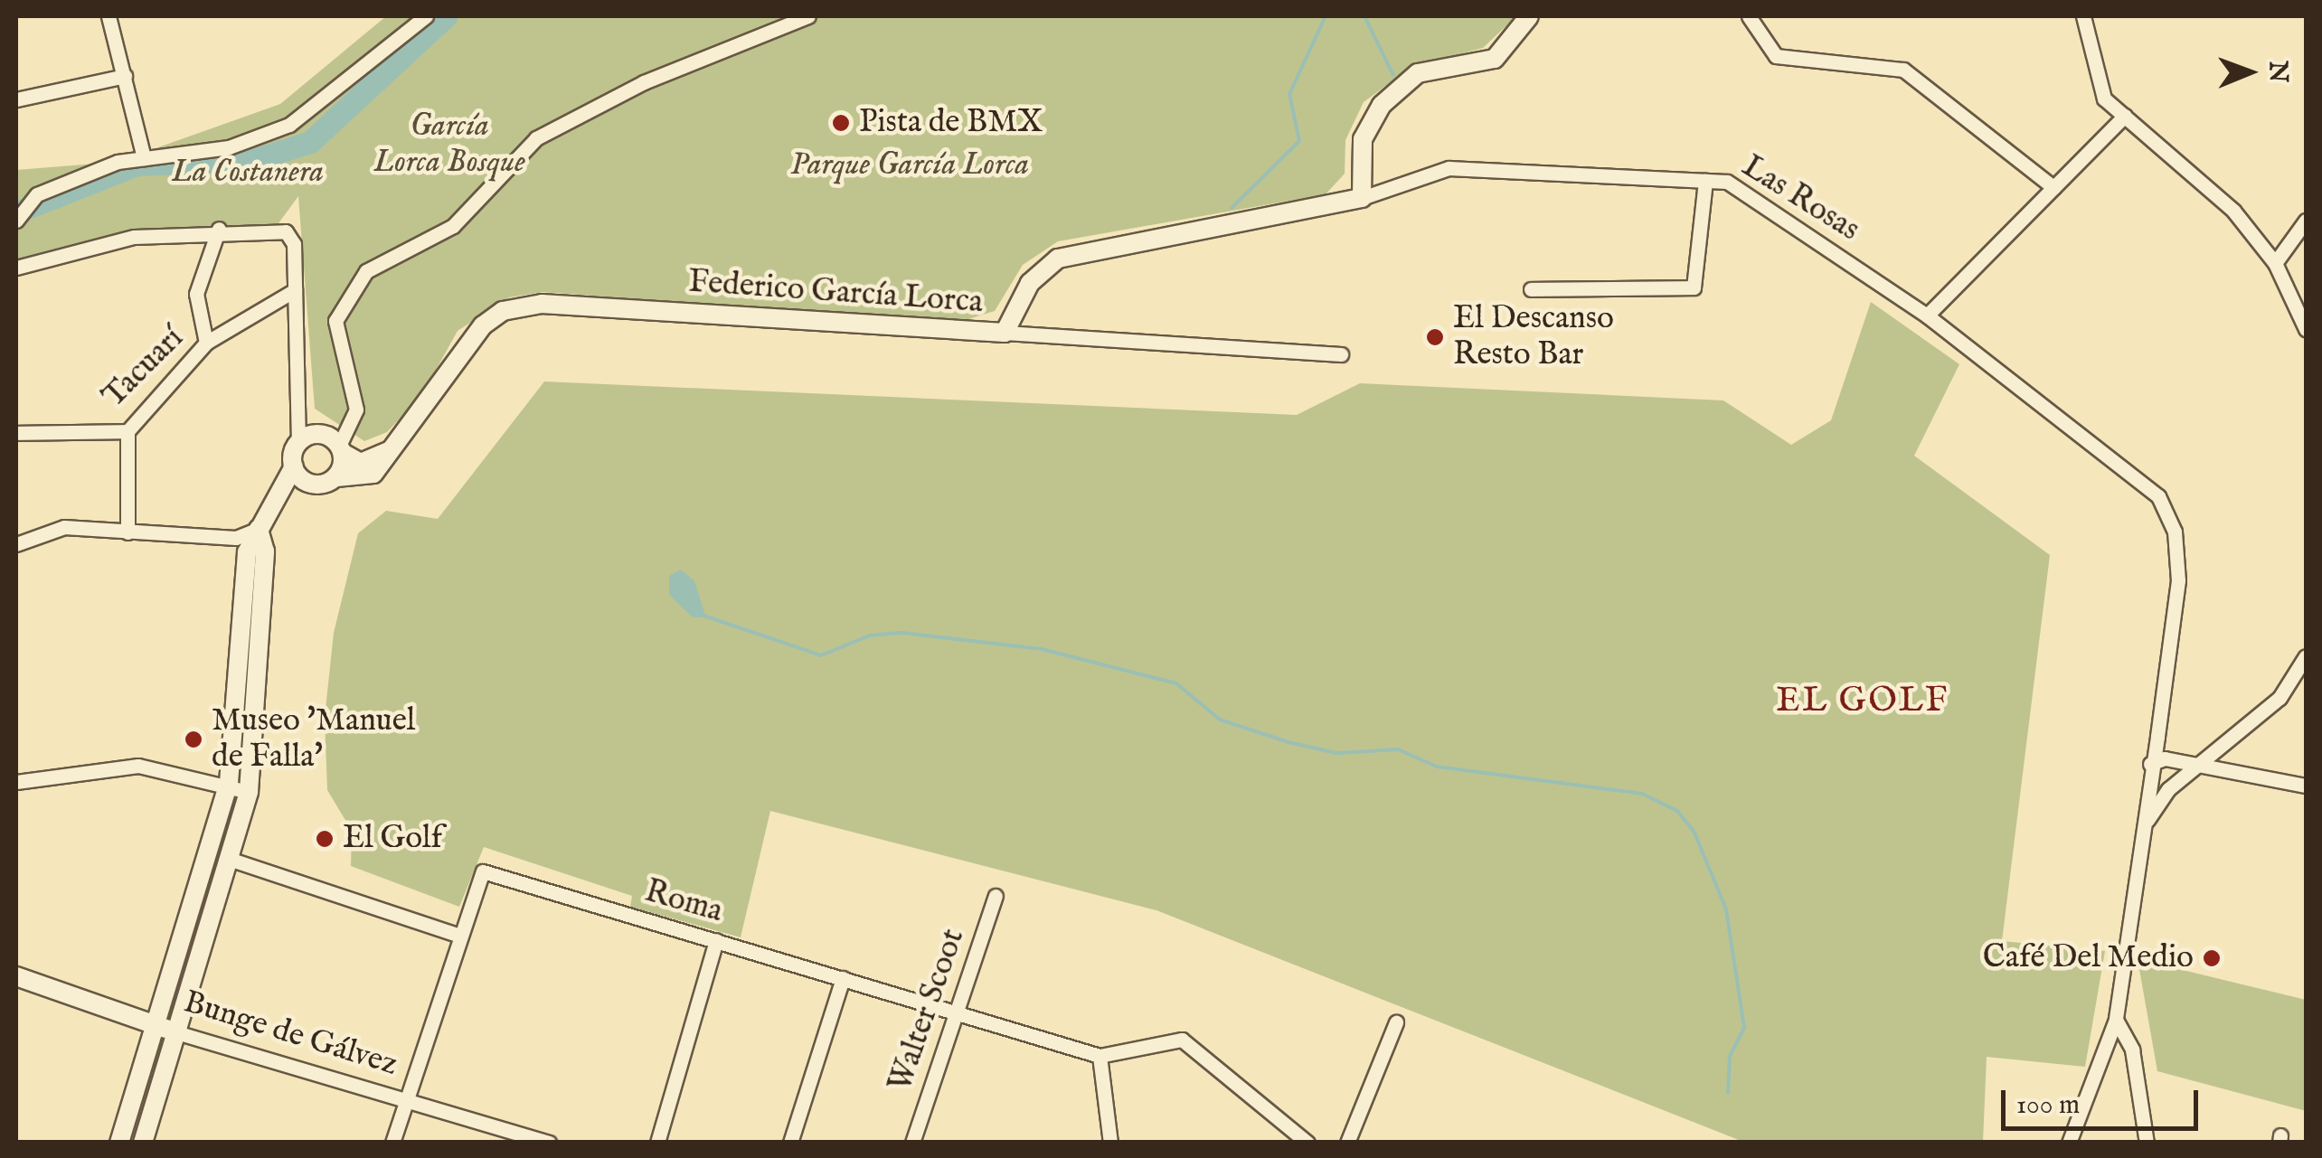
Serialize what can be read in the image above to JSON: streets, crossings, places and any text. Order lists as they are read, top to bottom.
{
  "streets": {
    "street": [
      "Las Rosas",
      "Federico García Lorca",
      "Tacuarí",
      "Roma",
      "Walter Scoot",
      "Bunge de Gálvez"
    ]
  },
  "crossings": [
    ["Las Rosas", "Federico García Lorca"],
    ["Roma", "Walter Scoot"],
    ["Roma", "Bunge de Gálvez"]
  ],
  "districts": ["EL GOLF"],
  "parks": ["García Lorca Bosque", "Parque García Lorca", "La Costanera"],
  "places": [
    "Pista de BMX",
    "El Descanso Resto Bar",
    "Museo 'Manuel de Falla'",
    "El Golf",
    "Café Del Medio"
  ],
  "scale_bar": "100 m",
  "north": "right"
}
